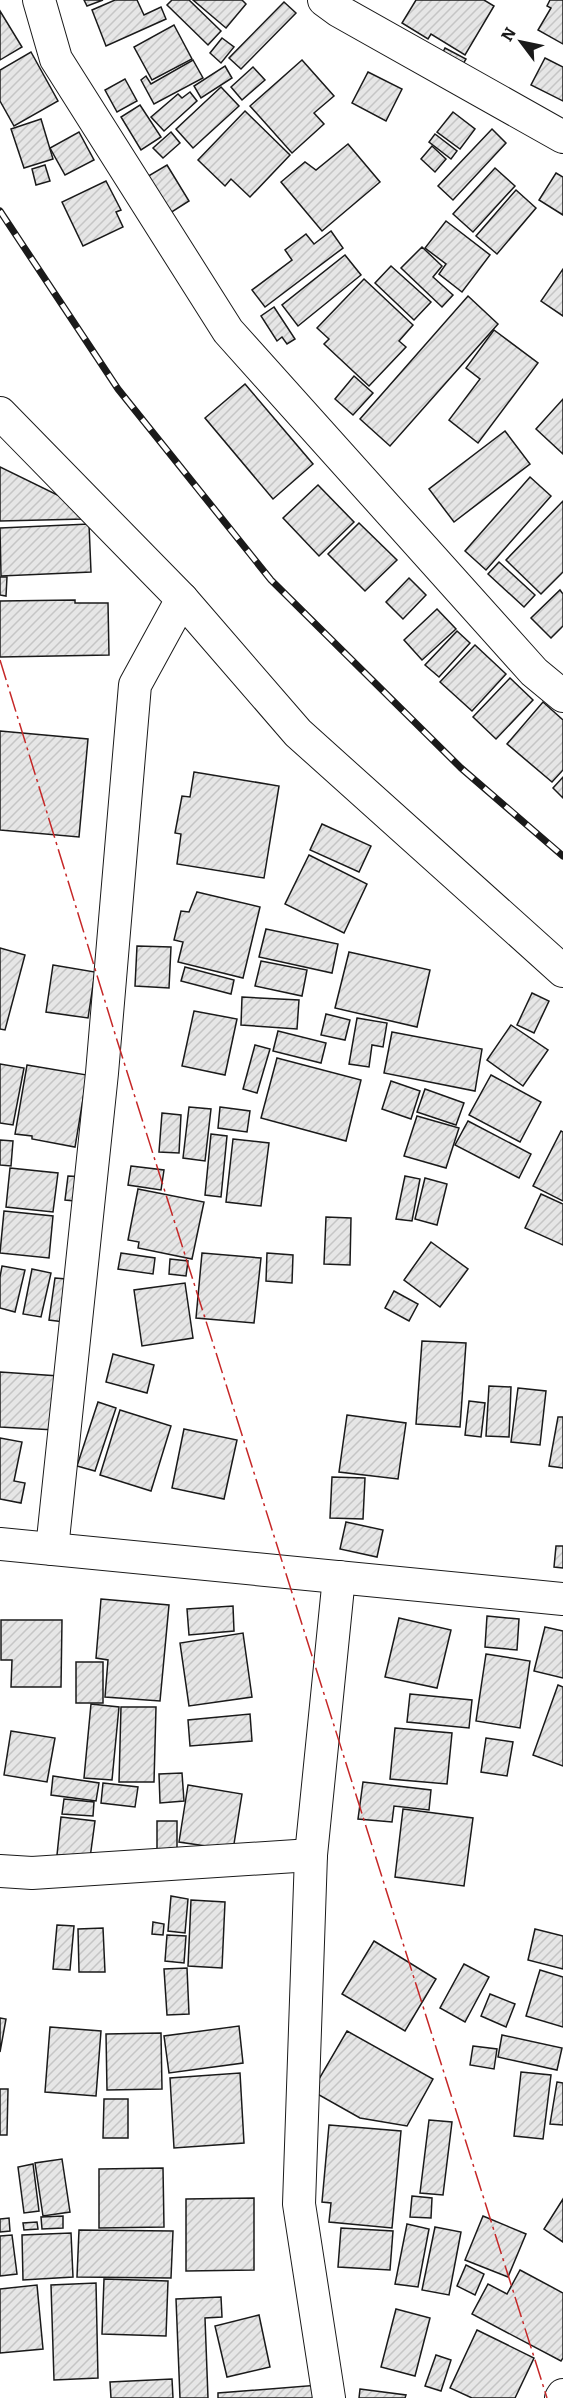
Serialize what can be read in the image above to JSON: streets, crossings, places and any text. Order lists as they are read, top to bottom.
{
  "north": "top left"
}
